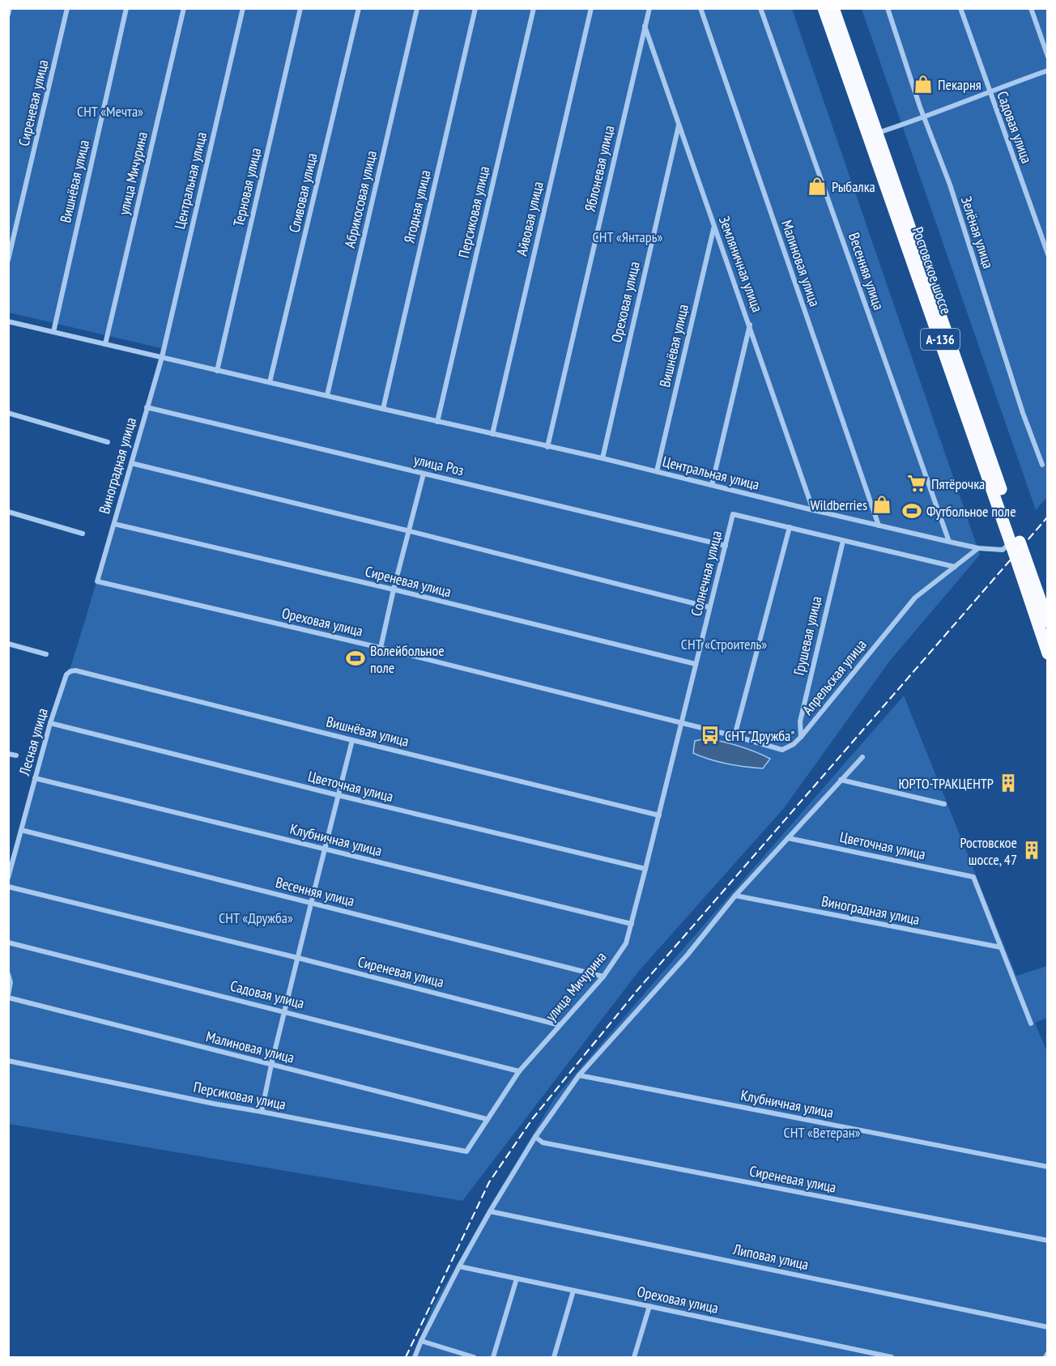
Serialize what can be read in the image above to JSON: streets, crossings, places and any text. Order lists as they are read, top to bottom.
{
  "streets": {
    "highway": ["Ростовское шоссе", "А-136"],
    "street": [
      "Сиреневая улица",
      "Садовая улица",
      "Яблоневая улица",
      "улица Мичурина",
      "Центральная улица",
      "Вишнёвая улица",
      "Терновая улица",
      "Сливовая улица",
      "Абрикосовая улица",
      "Ягодная улица",
      "Персиковая улица",
      "Айвовая улица",
      "Зелёная улица",
      "Малиновая улица",
      "Земляничная улица",
      "Весенняя улица",
      "Ореховая улица",
      "улица Роз",
      "Виноградная улица",
      "Солнечная улица",
      "Грушевая улица",
      "Апрельская улица",
      "Лесная улица",
      "Цветочная улица",
      "Клубничная улица",
      "Липовая улица"
    ]
  },
  "crossings": [
    ["Сиреневая улица", "улица Мичурина"],
    ["Сиреневая улица", "Виноградная улица"],
    ["Сиреневая улица", "Солнечная улица"],
    ["Садовая улица", "улица Мичурина"],
    ["Яблоневая улица", "Центральная улица"],
    ["Яблоневая улица", "Земляничная улица"],
    ["улица Мичурина", "Центральная улица"],
    ["улица Мичурина", "Вишнёвая улица"],
    ["улица Мичурина", "Персиковая улица"],
    ["улица Мичурина", "Малиновая улица"],
    ["улица Мичурина", "Весенняя улица"],
    ["улица Мичурина", "Солнечная улица"],
    ["улица Мичурина", "Цветочная улица"],
    ["улица Мичурина", "Клубничная улица"],
    ["Центральная улица", "Вишнёвая улица"],
    ["Центральная улица", "Терновая улица"],
    ["Центральная улица", "Сливовая улица"],
    ["Центральная улица", "Абрикосовая улица"],
    ["Центральная улица", "Ягодная улица"],
    ["Центральная улица", "Персиковая улица"],
    ["Центральная улица", "Айвовая улица"],
    ["Центральная улица", "Малиновая улица"],
    ["Центральная улица", "Земляничная улица"],
    ["Центральная улица", "Ростовское шоссе"],
    ["Центральная улица", "Весенняя улица"],
    ["Центральная улица", "Ореховая улица"],
    ["Центральная улица", "Виноградная улица"],
    ["Центральная улица", "Апрельская улица"],
    ["Вишнёвая улица", "Земляничная улица"],
    ["Вишнёвая улица", "Солнечная улица"],
    ["Вишнёвая улица", "Лесная улица"],
    ["Земляничная улица", "Ореховая улица"],
    ["Весенняя улица", "Лесная улица"],
    ["Ореховая улица", "Виноградная улица"],
    ["Ореховая улица", "Солнечная улица"],
    ["Ореховая улица", "Апрельская улица"],
    ["улица Роз", "Виноградная улица"],
    ["улица Роз", "Солнечная улица"],
    ["Виноградная улица", "Цветочная улица"],
    ["Солнечная улица", "Апрельская улица"],
    ["Грушевая улица", "Апрельская улица"],
    ["Лесная улица", "Цветочная улица"],
    ["Лесная улица", "Клубничная улица"]
  ],
  "parks": [
    "СНТ «Мечта»",
    "СНТ «Янтарь»",
    "СНТ «Строитель»",
    "СНТ «Дружба»",
    "СНТ «Ветеран»"
  ],
  "places": {
    "shop": ["Пекарня", "Рыбалка", "Wildberries"],
    "supermarket": ["Пятёрочка"],
    "sports": ["Футбольное поле", "Волейбольное поле"],
    "bus stop": ["СНТ \"Дружба\""],
    "building": ["ЮРТО-ТРАКЦЕНТР", "Ростовское шоссе, 47"]
  }
}
